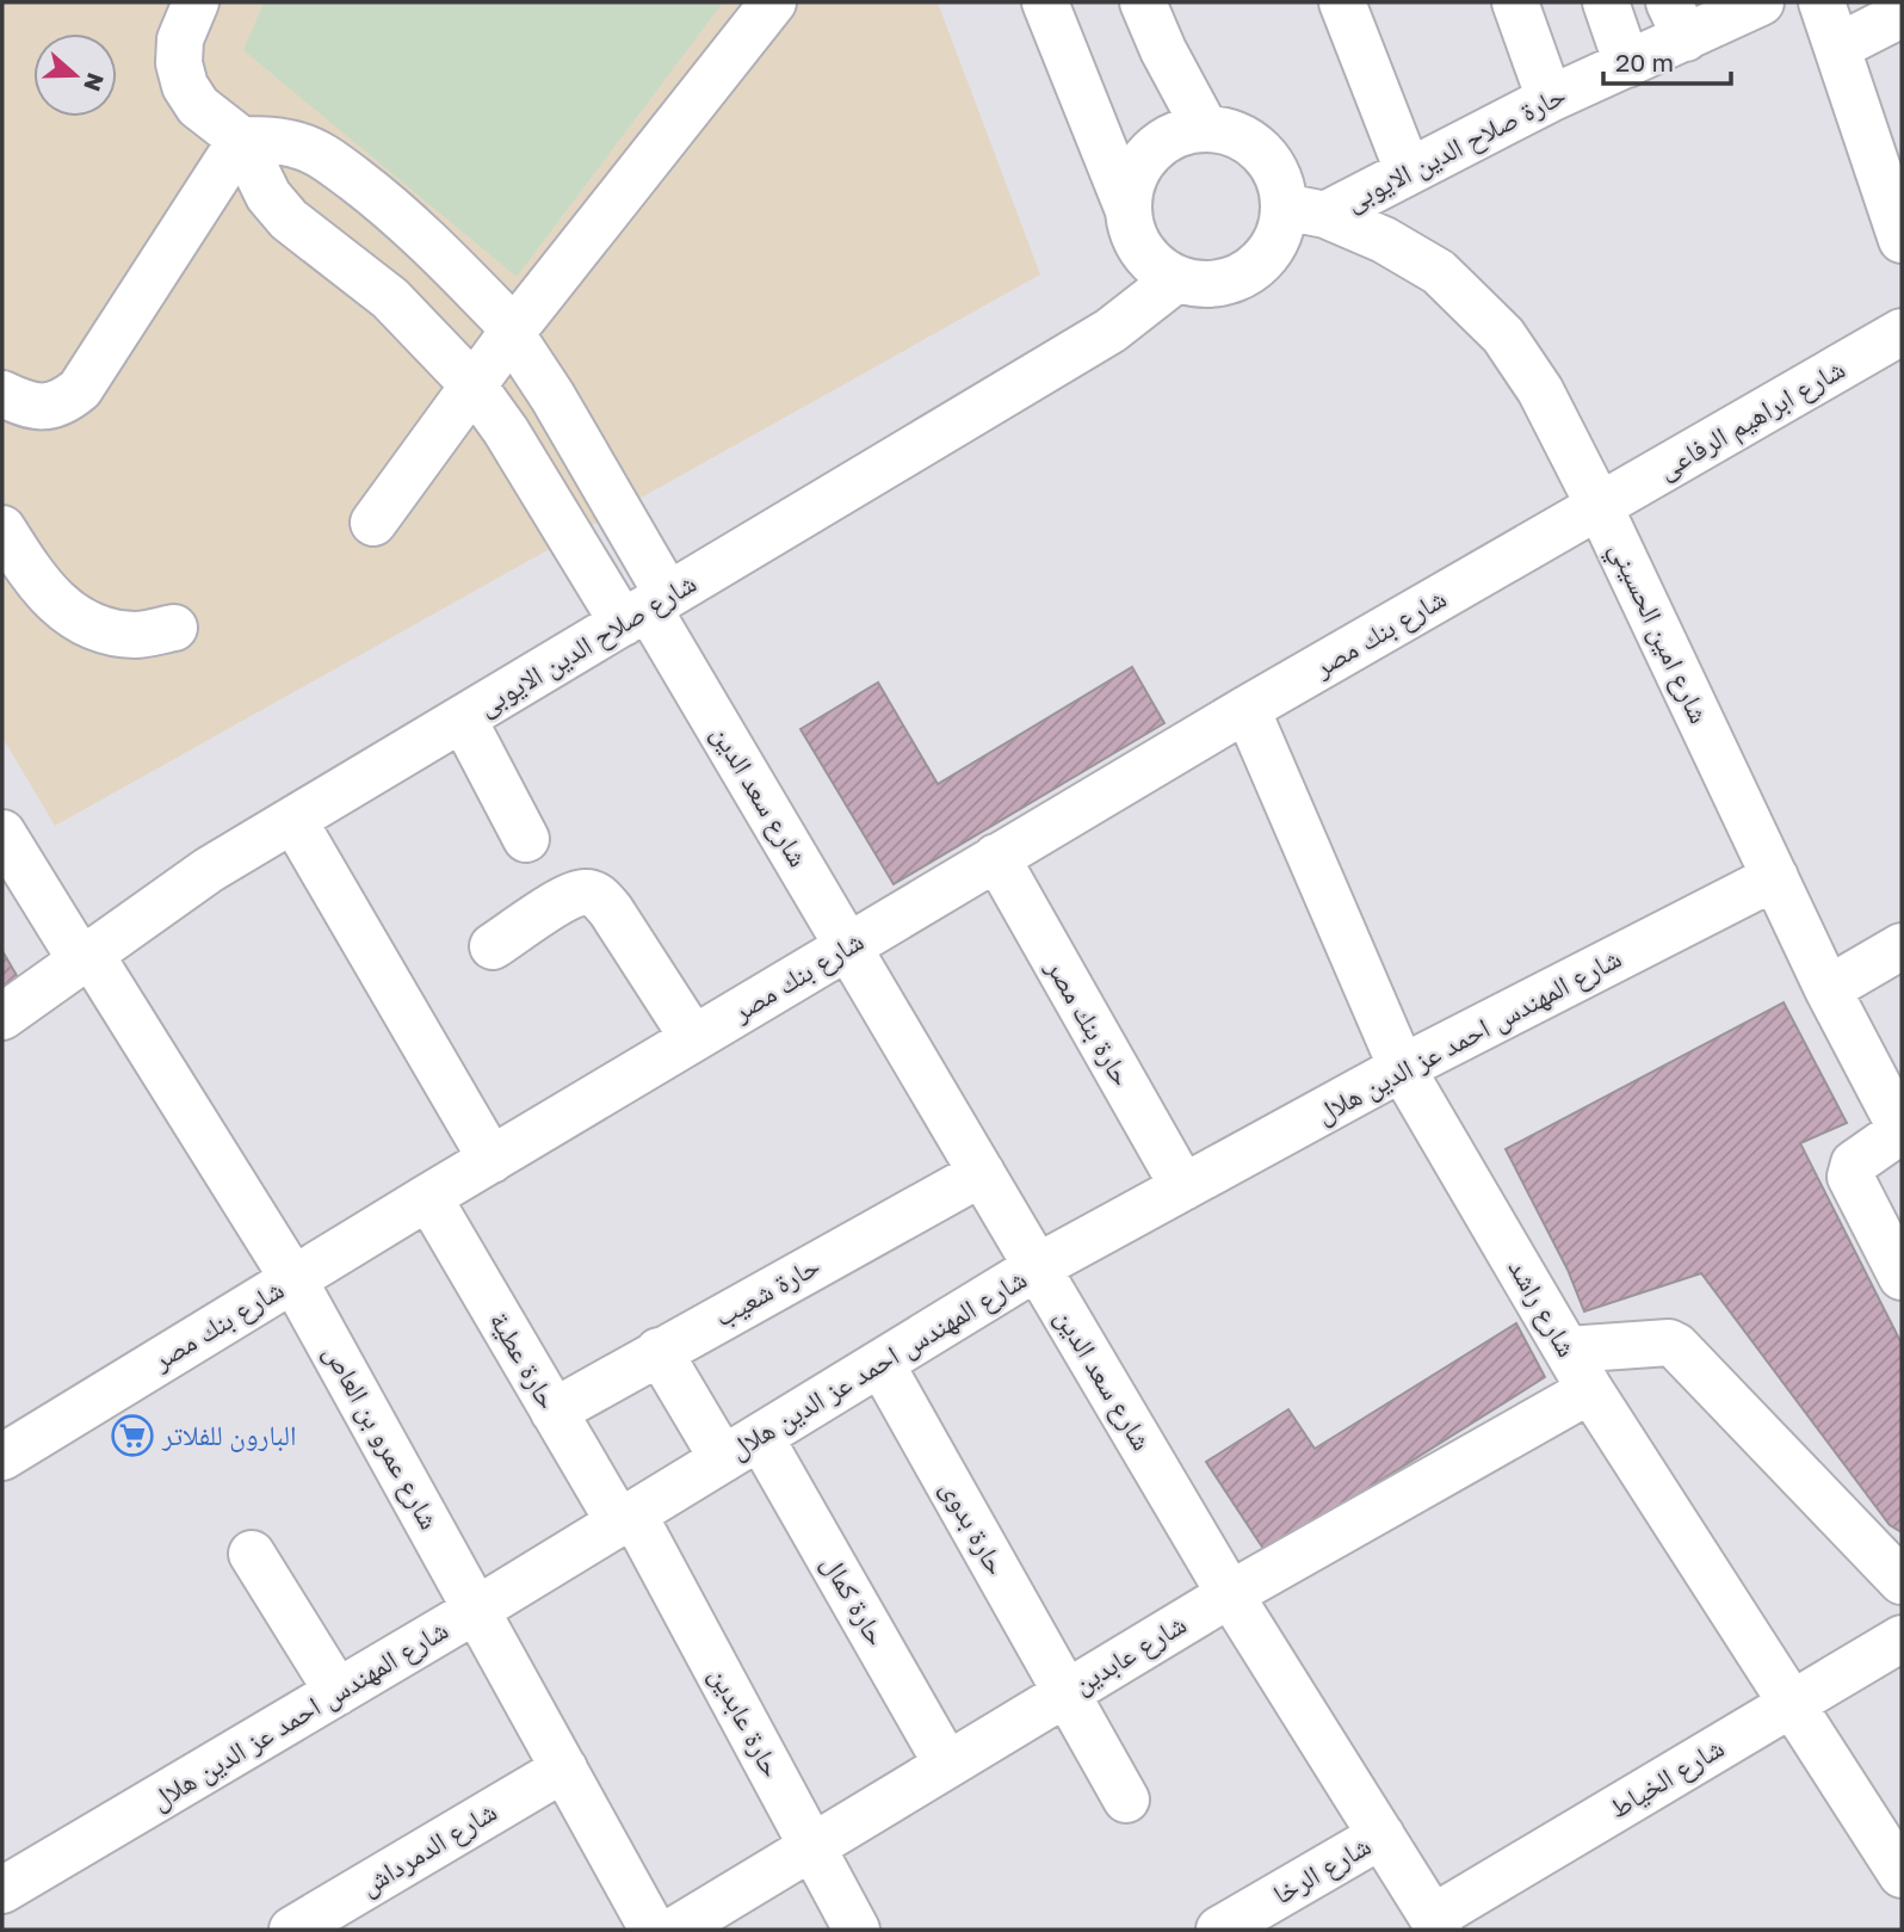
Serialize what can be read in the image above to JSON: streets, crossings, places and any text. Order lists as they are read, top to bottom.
{
  "streets": {
    "street": [
      "حارة صلاح الدين الايوبى",
      "شارع ابراهيم الرفاعى",
      "شارع بنك مصر",
      "شارع امين الحسيني",
      "شارع صلاح الدين الايوبى",
      "شارع سعد الدين",
      "حارة بنك مصر",
      "شارع المهندس احمد عز الدين هلال",
      "حارة شعيب",
      "شارع راشد",
      "حارة عطية",
      "شارع عمرو بن العاص",
      "حارة بدوى",
      "حارة كمال",
      "شارع عابدين",
      "حارة عابدين",
      "شارع الخياط",
      "شارع الدمرداش",
      "شارع الرخا"
    ]
  },
  "crossings": [
    ["حارة صلاح الدين الايوبى", "شارع امين الحسيني"],
    ["حارة صلاح الدين الايوبى", "شارع صلاح الدين الايوبى"],
    ["شارع ابراهيم الرفاعى", "شارع بنك مصر"],
    ["شارع ابراهيم الرفاعى", "شارع امين الحسيني"],
    ["شارع بنك مصر", "شارع امين الحسيني"],
    ["شارع بنك مصر", "شارع سعد الدين"],
    ["شارع بنك مصر", "حارة بنك مصر"],
    ["شارع بنك مصر", "شارع راشد"],
    ["شارع بنك مصر", "حارة عطية"],
    ["شارع بنك مصر", "شارع عمرو بن العاص"],
    ["شارع امين الحسيني", "شارع صلاح الدين الايوبى"],
    ["شارع امين الحسيني", "شارع المهندس احمد عز الدين هلال"],
    ["شارع صلاح الدين الايوبى", "شارع سعد الدين"],
    ["شارع صلاح الدين الايوبى", "شارع عمرو بن العاص"],
    ["شارع سعد الدين", "شارع المهندس احمد عز الدين هلال"],
    ["شارع سعد الدين", "حارة شعيب"],
    ["شارع سعد الدين", "شارع عابدين"],
    ["شارع سعد الدين", "شارع الخياط"],
    ["شارع سعد الدين", "شارع الرخا"],
    ["حارة بنك مصر", "شارع المهندس احمد عز الدين هلال"],
    ["شارع المهندس احمد عز الدين هلال", "شارع راشد"],
    ["شارع المهندس احمد عز الدين هلال", "حارة عطية"],
    ["شارع المهندس احمد عز الدين هلال", "شارع عمرو بن العاص"],
    ["شارع المهندس احمد عز الدين هلال", "حارة بدوى"],
    ["شارع المهندس احمد عز الدين هلال", "حارة كمال"],
    ["شارع المهندس احمد عز الدين هلال", "حارة عابدين"],
    ["حارة شعيب", "حارة عطية"],
    ["حارة شعيب", "حارة كمال"],
    ["شارع راشد", "شارع عابدين"],
    ["شارع راشد", "شارع الخياط"],
    ["حارة عطية", "حارة عابدين"],
    ["شارع عمرو بن العاص", "شارع الدمرداش"],
    ["حارة بدوى", "شارع عابدين"],
    ["حارة كمال", "شارع عابدين"],
    ["شارع عابدين", "حارة عابدين"]
  ],
  "places": {
    "supermarket": ["البارون للفلاتر"]
  },
  "scale_bar": "20 m",
  "north": "right"
}
